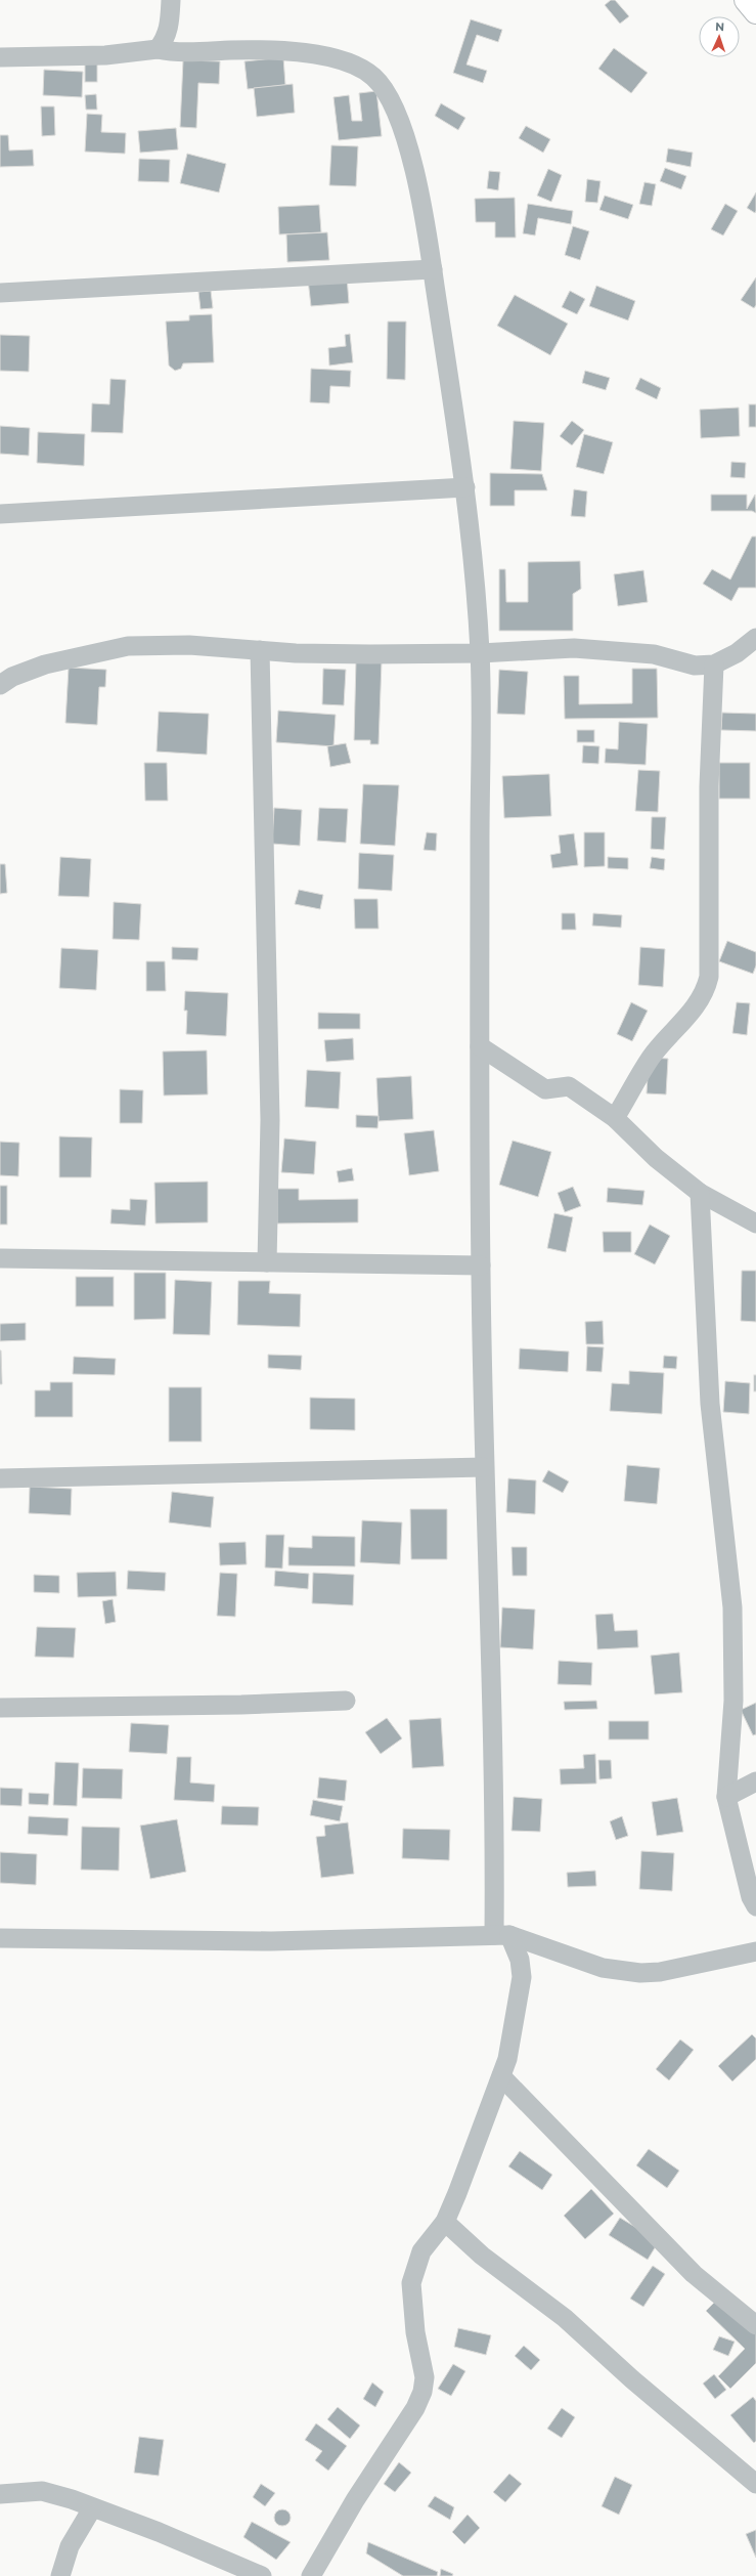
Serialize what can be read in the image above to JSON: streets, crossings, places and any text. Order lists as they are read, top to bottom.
{
  "north": "top"
}
